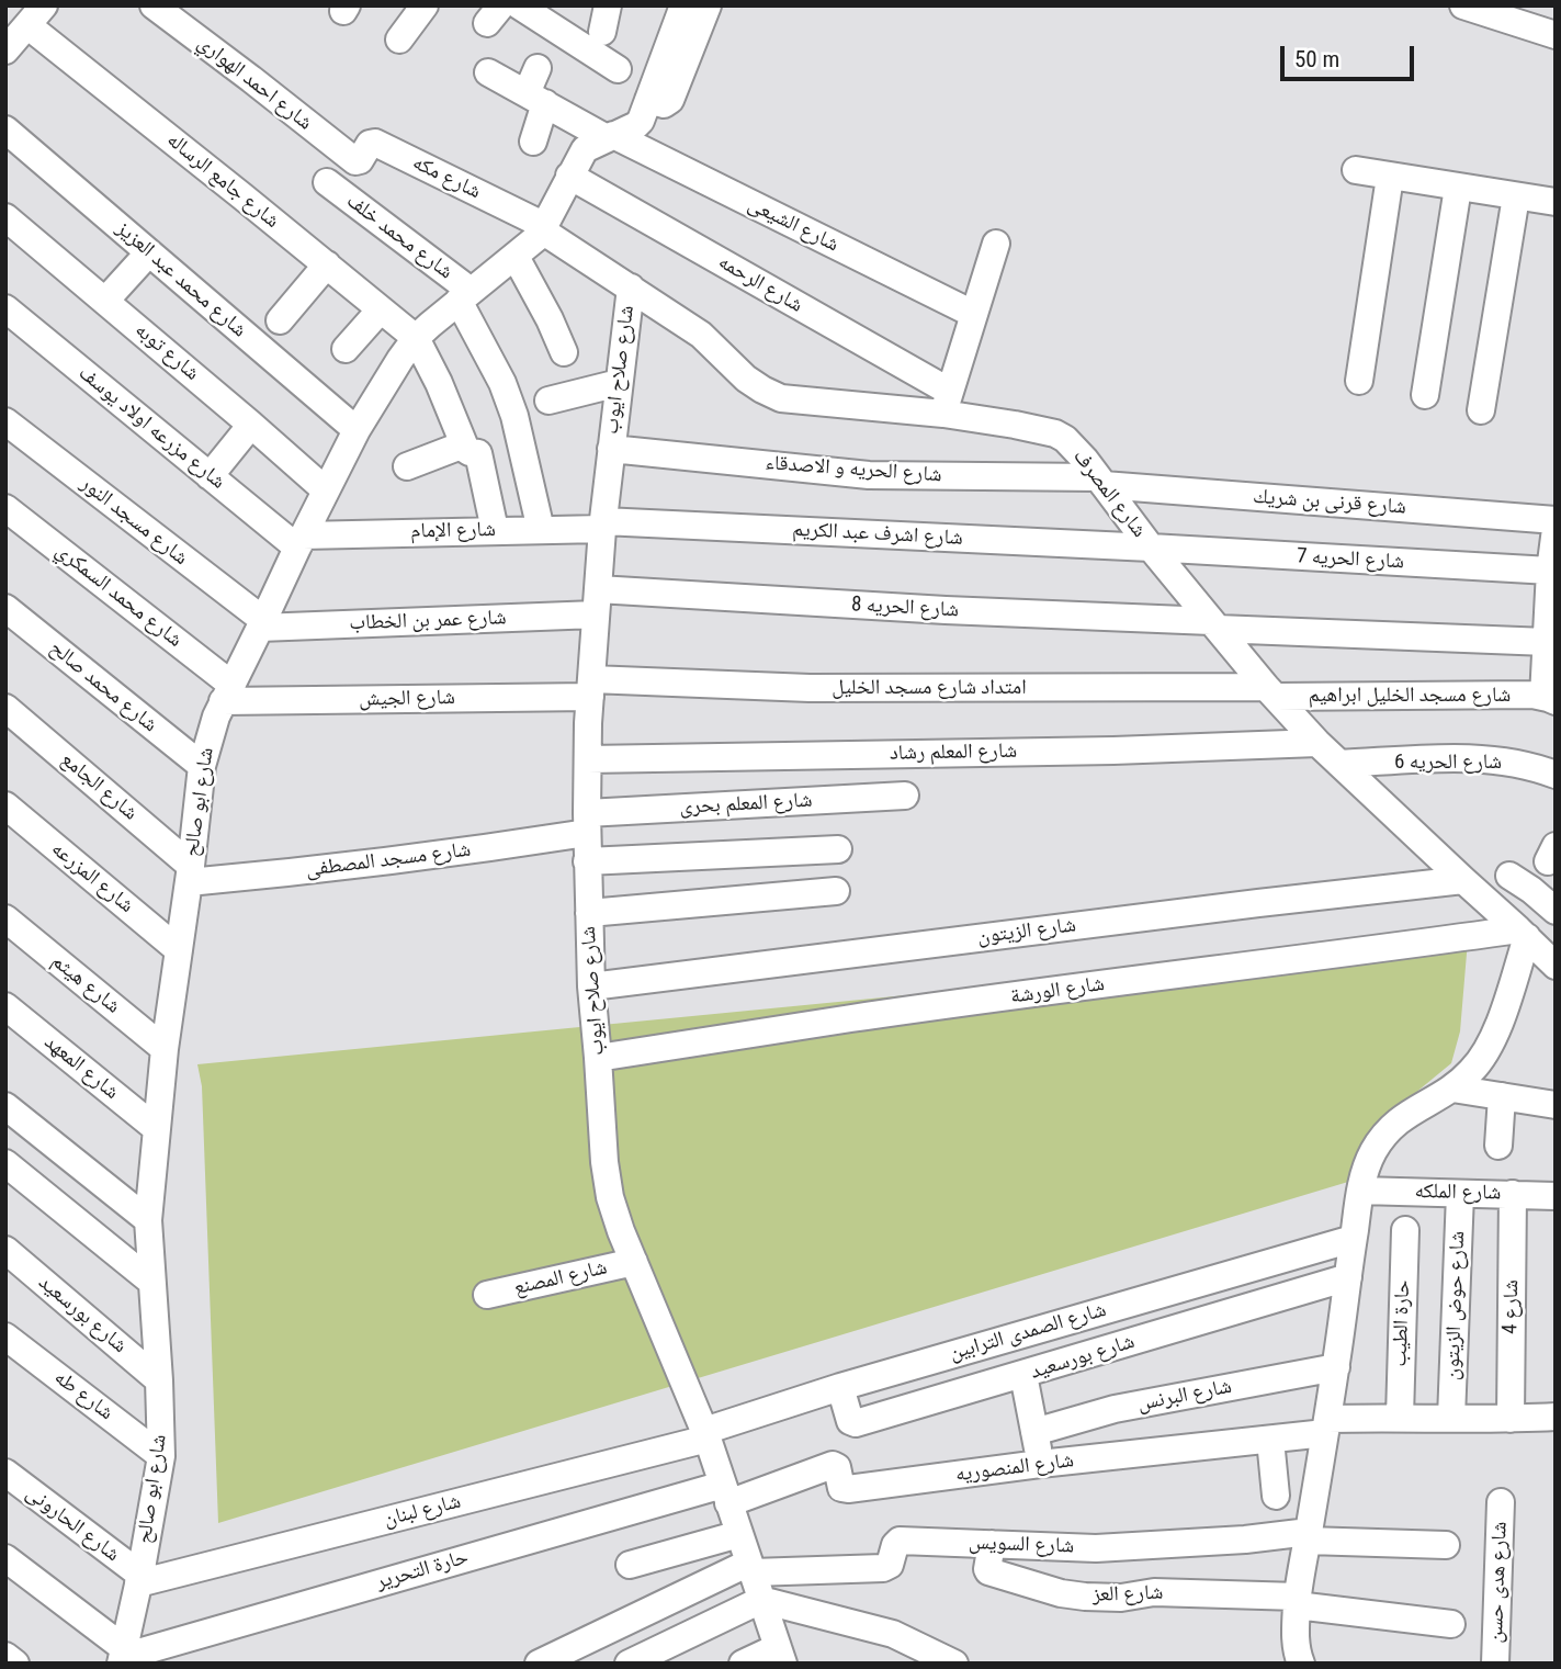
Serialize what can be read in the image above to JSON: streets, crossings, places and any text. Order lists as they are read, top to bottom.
{
  "streets": {
    "street": [
      "شارع احمد الهواري",
      "شارع مكه",
      "شارع جامع الرساله",
      "شارع الشيعى",
      "شارع محمد خلف",
      "شارع محمد عبد العزيز",
      "شارع الرحمه",
      "شارع توبه",
      "شارع صلاح ايوب",
      "شارع مزرعه اولاد يوسف",
      "شارع الحريه و الاصدقاء",
      "شارع المصرف",
      "شارع قرنى بن شريك",
      "شارع مسجد النور",
      "شارع الإمام",
      "شارع اشرف عبد الكريم",
      "شارع الحريه 7",
      "شارع محمد السمكري",
      "شارع الحريه 8",
      "شارع عمر بن الخطاب",
      "شارع محمد صالح",
      "امتداد شارع مسجد الخليل",
      "شارع مسجد الخليل ابراهيم",
      "شارع الجيش",
      "شارع المعلم رشاد",
      "شارع الحريه 6",
      "شارع الجامع",
      "شارع ابو صالح",
      "شارع المعلم بحرى",
      "شارع مسجد المصطفى",
      "شارع المزرعه",
      "شارع الزيتون",
      "شارع هيثم",
      "شارع الورشة",
      "شارع المعهد",
      "شارع الملكه",
      "شارع المصنع",
      "شارع حوض الزيتون",
      "شارع 4",
      "شارع بورسعيد",
      "حارة الطيب",
      "شارع الصمدى الترابين",
      "شارع طه",
      "شارع البرنس",
      "شارع المنصوريه",
      "شارع لبنان",
      "شارع الحارونى",
      "شارع السويس",
      "حارة التحرير",
      "شارع هدى حسن",
      "شارع العز"
    ]
  },
  "crossings": [
    ["شارع احمد الهواري", "شارع مكه"],
    ["شارع مكه", "شارع المصرف"],
    ["شارع مكه", "شارع ابو صالح"],
    ["شارع جامع الرساله", "شارع ابو صالح"],
    ["شارع الشيعى", "شارع ابو صالح"],
    ["شارع محمد خلف", "شارع ابو صالح"],
    ["شارع محمد عبد العزيز", "شارع ابو صالح"],
    ["شارع الرحمه", "شارع المصرف"],
    ["شارع الرحمه", "شارع ابو صالح"],
    ["شارع توبه", "شارع ابو صالح"],
    ["شارع صلاح ايوب", "شارع الحريه و الاصدقاء"],
    ["شارع صلاح ايوب", "شارع المصرف"],
    ["شارع صلاح ايوب", "شارع الإمام"],
    ["شارع صلاح ايوب", "شارع اشرف عبد الكريم"],
    ["شارع صلاح ايوب", "شارع الحريه 8"],
    ["شارع صلاح ايوب", "شارع عمر بن الخطاب"],
    ["شارع صلاح ايوب", "امتداد شارع مسجد الخليل"],
    ["شارع صلاح ايوب", "شارع الجيش"],
    ["شارع صلاح ايوب", "شارع المعلم رشاد"],
    ["شارع صلاح ايوب", "شارع المعلم بحرى"],
    ["شارع صلاح ايوب", "شارع مسجد المصطفى"],
    ["شارع صلاح ايوب", "شارع الزيتون"],
    ["شارع صلاح ايوب", "شارع الورشة"],
    ["شارع صلاح ايوب", "شارع المصنع"],
    ["شارع صلاح ايوب", "شارع الصمدى الترابين"],
    ["شارع صلاح ايوب", "شارع المنصوريه"],
    ["شارع صلاح ايوب", "شارع لبنان"],
    ["شارع صلاح ايوب", "شارع السويس"],
    ["شارع صلاح ايوب", "حارة التحرير"],
    ["شارع مزرعه اولاد يوسف", "شارع الإمام"],
    ["شارع مزرعه اولاد يوسف", "شارع ابو صالح"],
    ["شارع الحريه و الاصدقاء", "شارع المصرف"],
    ["شارع الحريه و الاصدقاء", "شارع قرنى بن شريك"],
    ["شارع المصرف", "شارع قرنى بن شريك"],
    ["شارع المصرف", "شارع اشرف عبد الكريم"],
    ["شارع المصرف", "شارع الحريه 7"],
    ["شارع المصرف", "شارع الحريه 8"],
    ["شارع المصرف", "امتداد شارع مسجد الخليل"],
    ["شارع المصرف", "شارع مسجد الخليل ابراهيم"],
    ["شارع المصرف", "شارع المعلم رشاد"],
    ["شارع المصرف", "شارع الحريه 6"],
    ["شارع المصرف", "شارع ابو صالح"],
    ["شارع المصرف", "شارع الزيتون"],
    ["شارع المصرف", "شارع الورشة"],
    ["شارع مسجد النور", "شارع عمر بن الخطاب"],
    ["شارع مسجد النور", "شارع ابو صالح"],
    ["شارع الإمام", "شارع اشرف عبد الكريم"],
    ["شارع الإمام", "شارع ابو صالح"],
    ["شارع اشرف عبد الكريم", "شارع الحريه 7"],
    ["شارع محمد السمكري", "شارع الجيش"],
    ["شارع محمد السمكري", "شارع ابو صالح"],
    ["شارع الحريه 8", "شارع عمر بن الخطاب"],
    ["شارع عمر بن الخطاب", "شارع ابو صالح"],
    ["شارع محمد صالح", "شارع ابو صالح"],
    ["امتداد شارع مسجد الخليل", "شارع مسجد الخليل ابراهيم"],
    ["امتداد شارع مسجد الخليل", "شارع الجيش"],
    ["شارع الجيش", "شارع ابو صالح"],
    ["شارع الجامع", "شارع ابو صالح"],
    ["شارع الجامع", "شارع مسجد المصطفى"],
    ["شارع ابو صالح", "شارع مسجد المصطفى"],
    ["شارع ابو صالح", "شارع المزرعه"],
    ["شارع ابو صالح", "شارع هيثم"],
    ["شارع ابو صالح", "شارع المعهد"],
    ["شارع ابو صالح", "شارع بورسعيد"],
    ["شارع ابو صالح", "شارع طه"],
    ["شارع ابو صالح", "شارع لبنان"],
    ["شارع ابو صالح", "شارع الحارونى"],
    ["شارع ابو صالح", "حارة التحرير"],
    ["شارع المعلم بحرى", "شارع مسجد المصطفى"],
    ["شارع الملكه", "شارع حوض الزيتون"],
    ["شارع الملكه", "شارع 4"],
    ["شارع حوض الزيتون", "شارع المنصوريه"],
    ["شارع 4", "شارع المنصوريه"],
    ["شارع بورسعيد", "شارع الصمدى الترابين"],
    ["حارة الطيب", "شارع المنصوريه"],
    ["شارع الصمدى الترابين", "شارع لبنان"],
    ["شارع المنصوريه", "حارة التحرير"],
    ["شارع لبنان", "شارع الحارونى"],
    ["شارع السويس", "شارع العز"]
  ],
  "scale_bar": "50 m"
}
